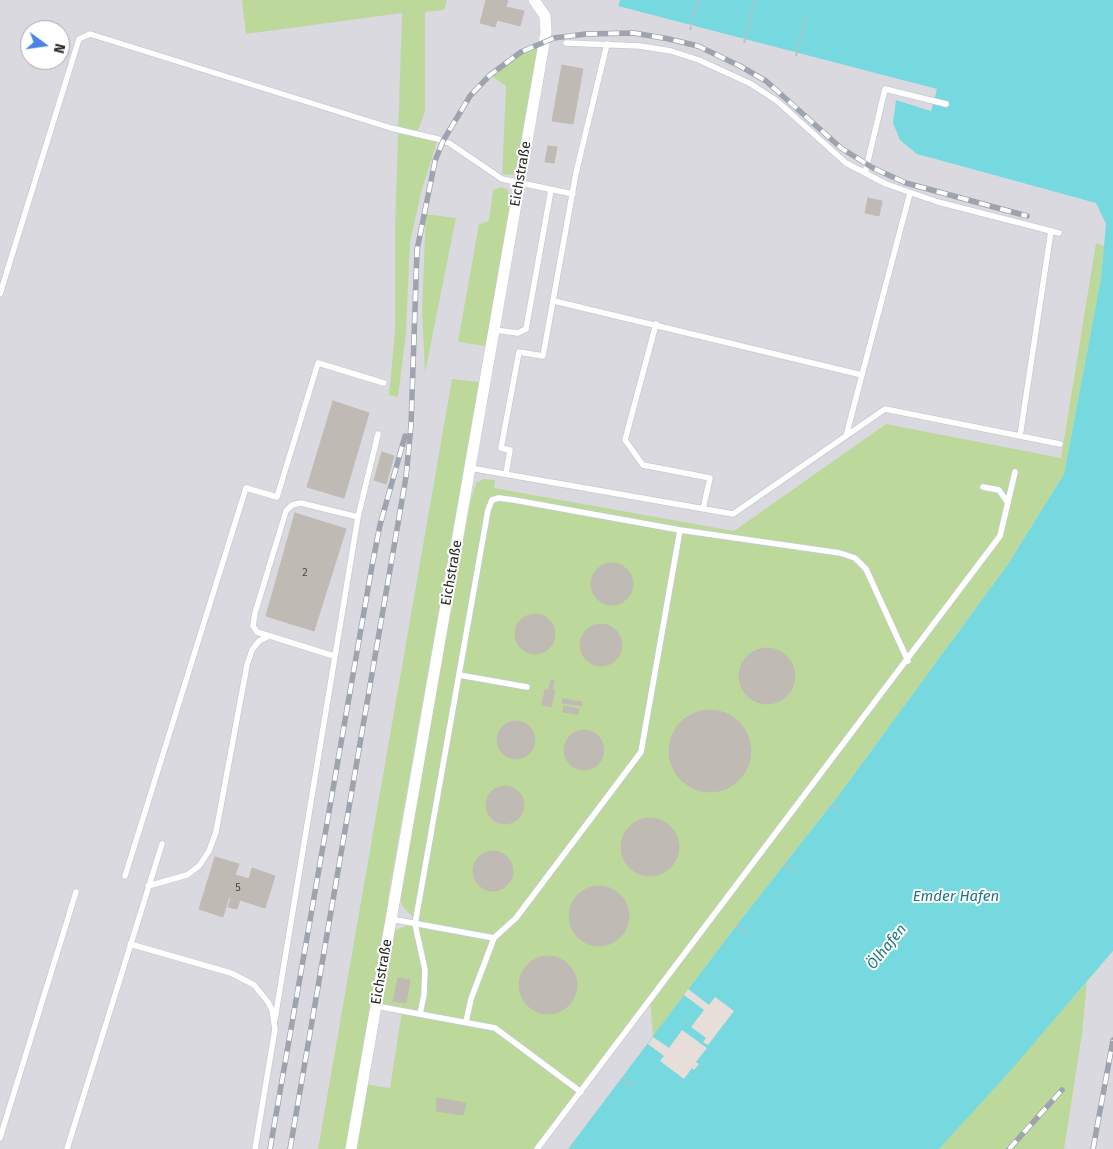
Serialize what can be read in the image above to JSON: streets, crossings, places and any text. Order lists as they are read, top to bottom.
{
  "streets": {
    "street": ["Eichstraße"]
  },
  "water": ["Emder Hafen", "Ölhafen"],
  "house_numbers": ["2", "5"],
  "north": "right"
}
